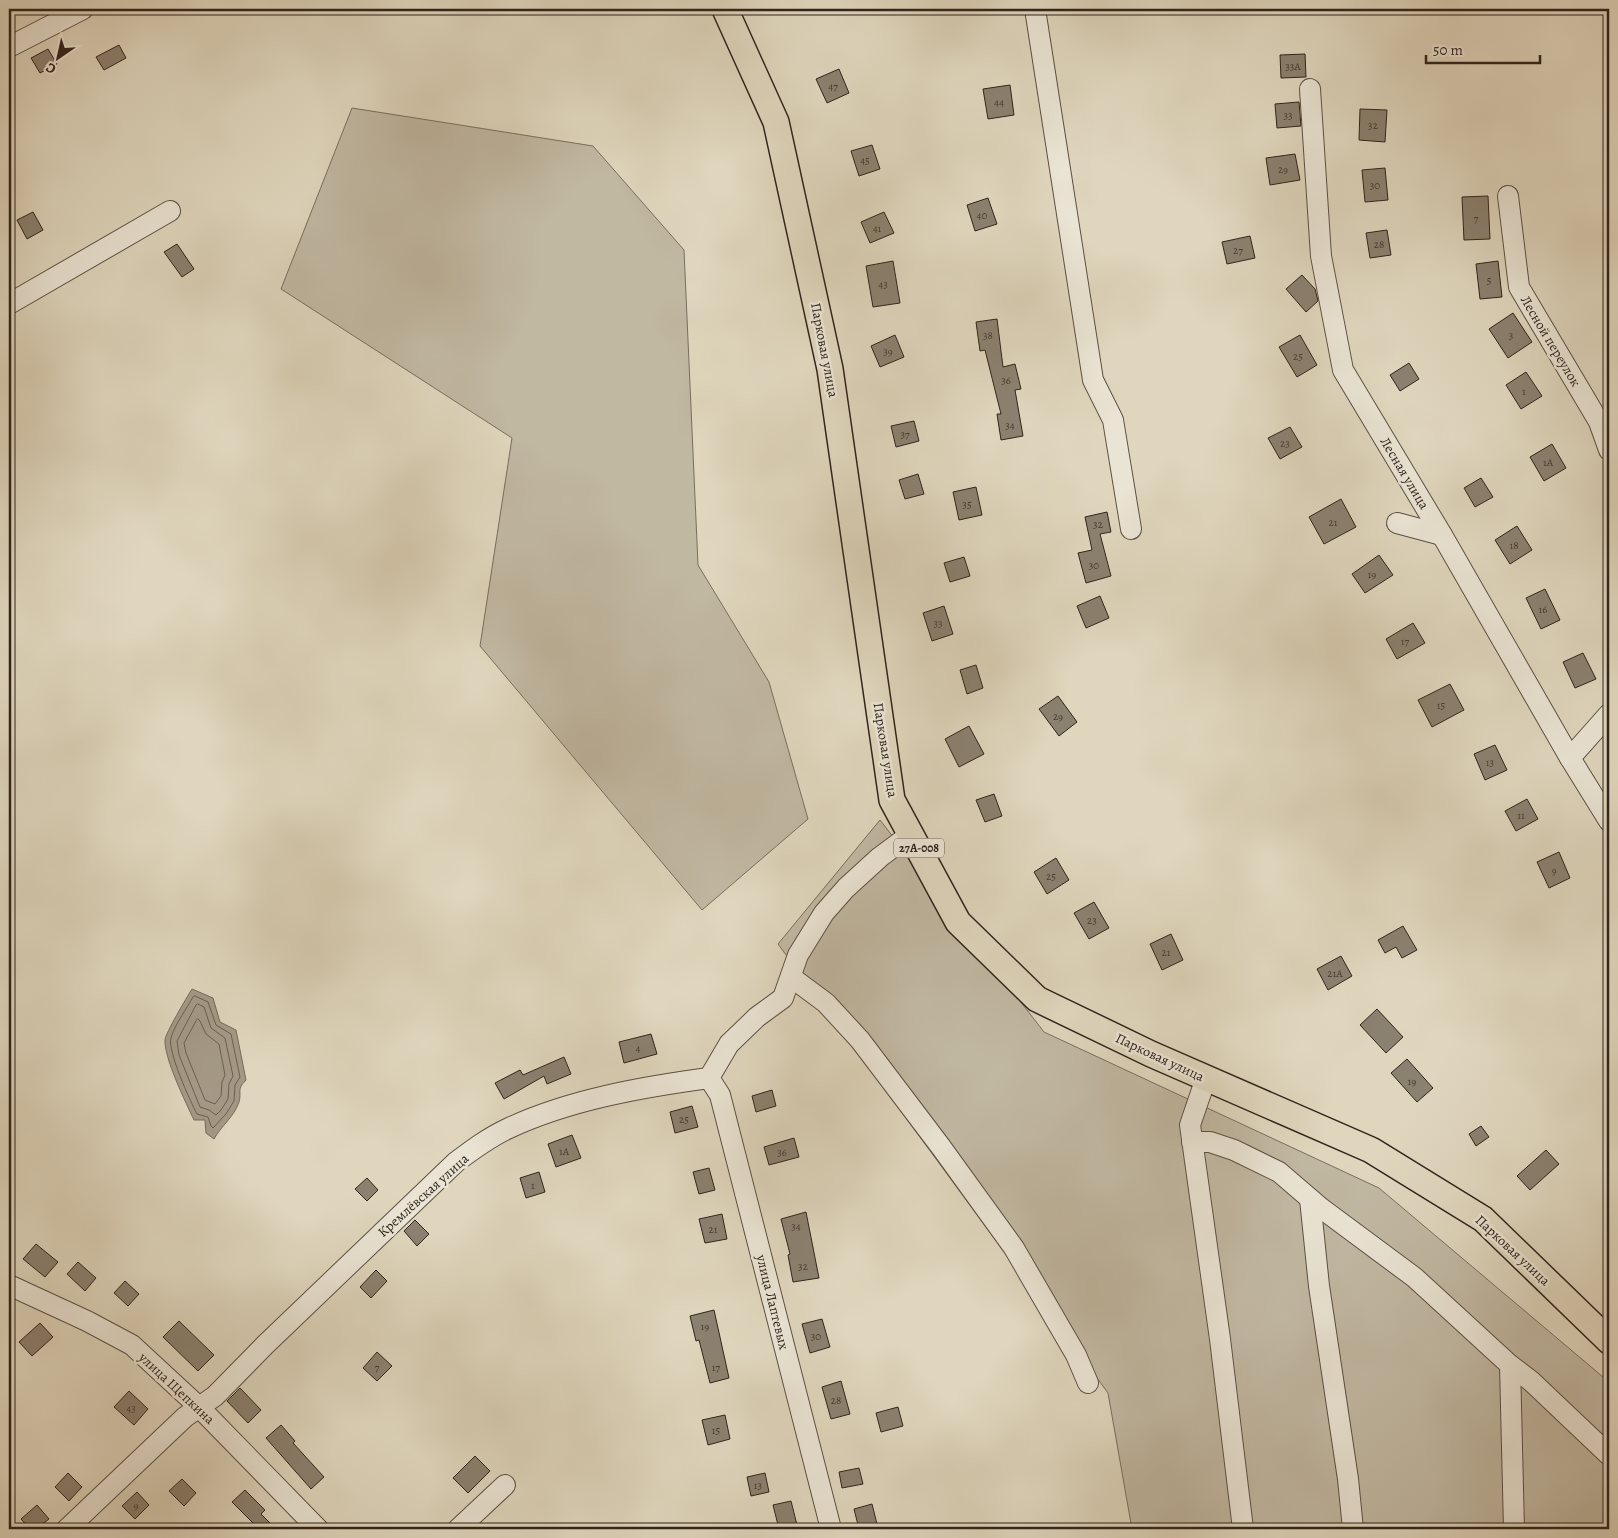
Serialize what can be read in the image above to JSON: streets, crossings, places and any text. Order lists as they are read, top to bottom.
{
  "streets": {
    "main road": ["Парковая улица", "27А-008"],
    "street": [
      "Лесной переулок",
      "Лесная улица",
      "Кремлёвская улица",
      "улица Лаптевых",
      "улица Щепкина"
    ]
  },
  "crossings": [
    ["Кремлёвская улица", "улица Лаптевых"],
    ["Кремлёвская улица", "улица Щепкина"]
  ],
  "house_numbers": [
    "33А",
    "47",
    "44",
    "33",
    "32",
    "45",
    "29",
    "30",
    "40",
    "7",
    "41",
    "28",
    "27",
    "5",
    "43",
    "38",
    "3",
    "39",
    "25",
    "36",
    "1",
    "34",
    "37",
    "23",
    "1А",
    "35",
    "21",
    "32",
    "18",
    "30",
    "19",
    "16",
    "33",
    "17",
    "15",
    "29",
    "13",
    "11",
    "9",
    "25",
    "23",
    "21",
    "21А",
    "4",
    "19",
    "25",
    "1А",
    "36",
    "1",
    "34",
    "21",
    "32",
    "19",
    "30",
    "7",
    "17",
    "28",
    "43",
    "15",
    "13",
    "9"
  ],
  "scale_bar": "50 m",
  "north": "bottom left"
}
